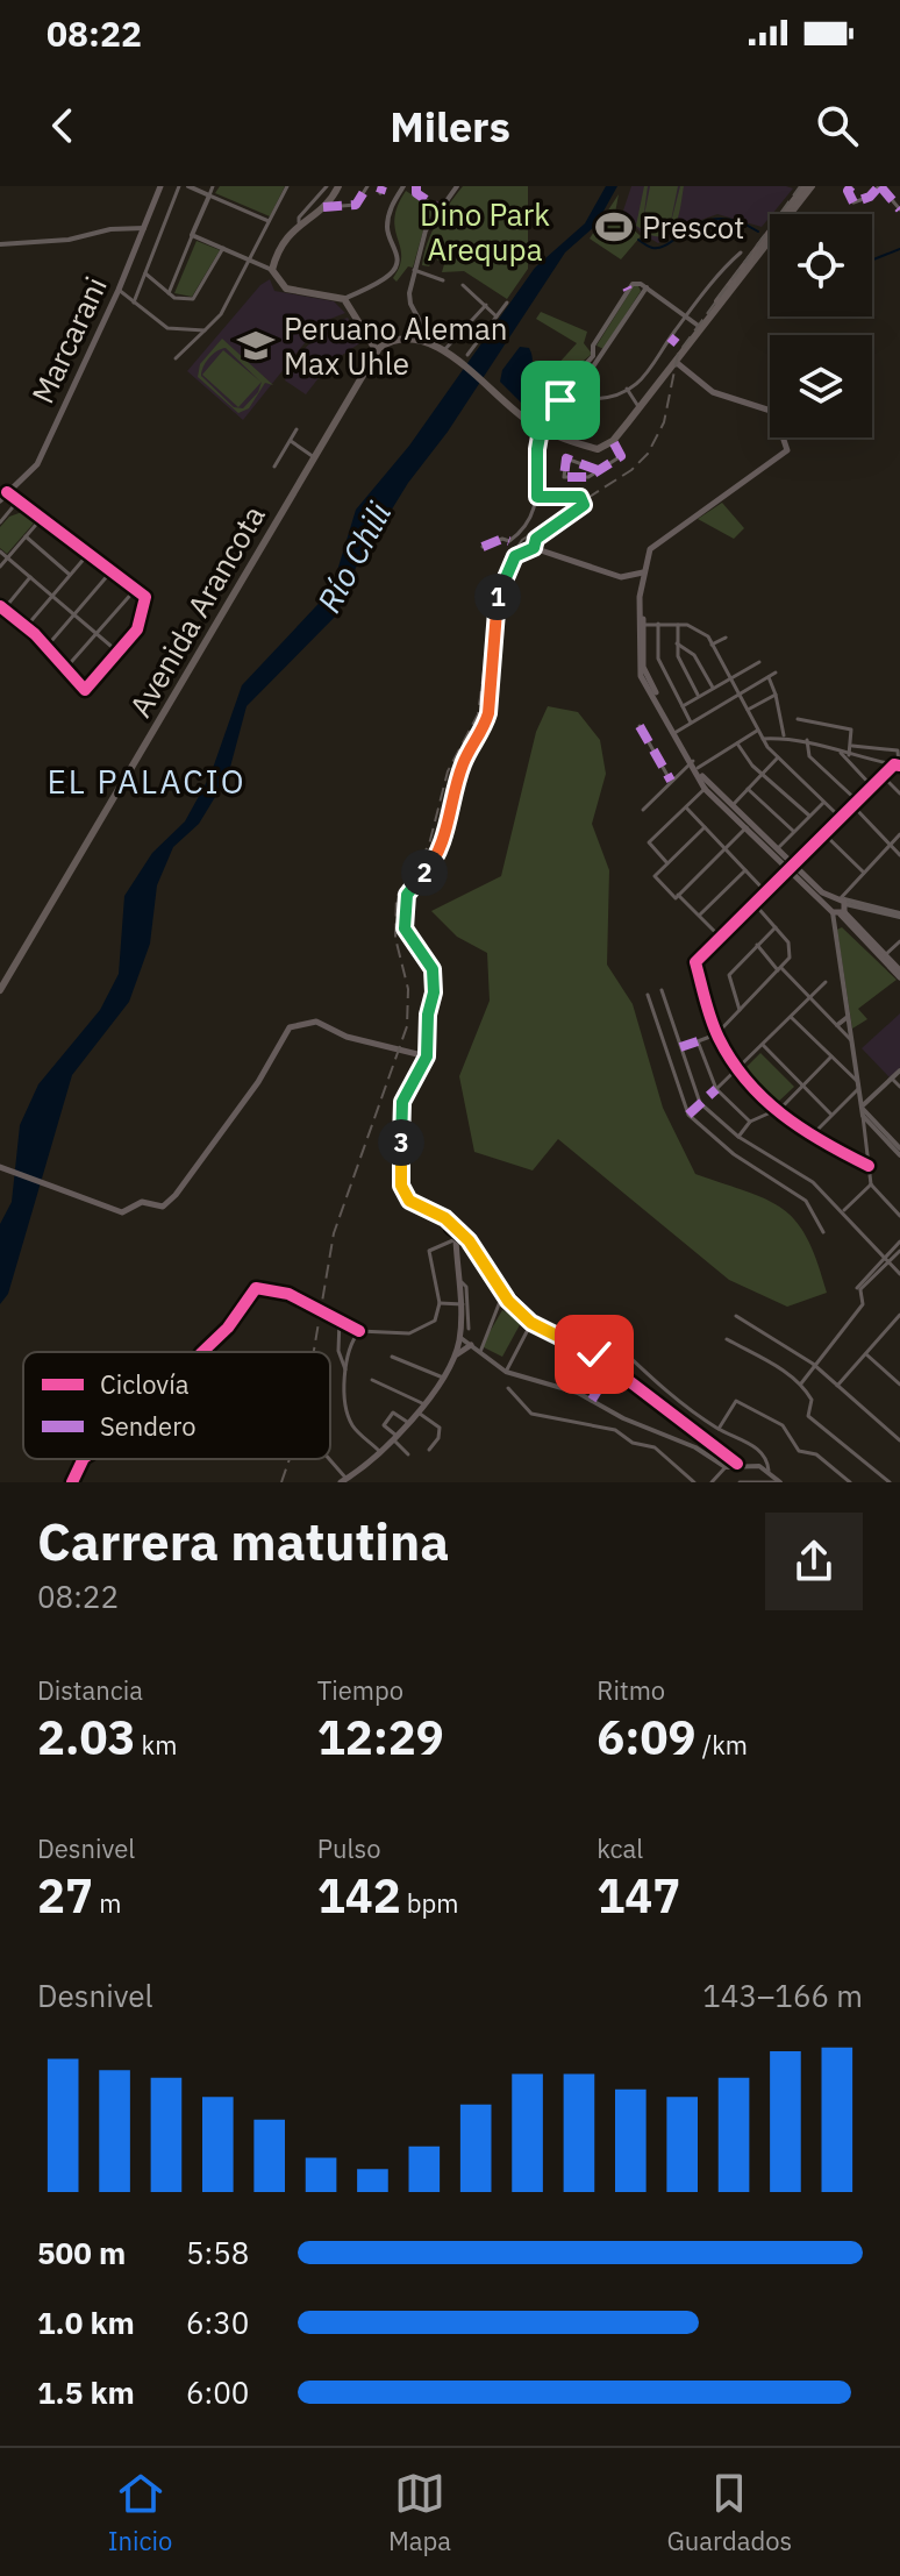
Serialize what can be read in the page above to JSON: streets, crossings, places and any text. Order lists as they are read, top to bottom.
{
  "streets": {
    "main road": ["Marcarani", "Avenida Arancota"]
  },
  "districts": ["EL PALACIO"],
  "water": ["Río Chili"],
  "parks": ["Dino Park Arequpa"],
  "places": {
    "sports": ["Prescot"],
    "school or university": ["Peruano Aleman Max Uhle"]
  },
  "legend": ["Ciclovía", "Sendero"],
  "page": {
    "status": "08:22",
    "header": "Milers",
    "pins": ["1", "2", "3"],
    "heading": ["Carrera matutina", "08:22"],
    "stats": [
      ["Distancia", "2.03 km"],
      ["Tiempo", "12:29"],
      ["Ritmo", "6:09 /km"],
      ["Desnivel", "27 m"],
      ["Pulso", "142 bpm"],
      ["kcal", "147"]
    ],
    "chart": ["Desnivel", "143–166 m"],
    "list": [
      {
        "name": "500 m",
        "note": "5:58"
      },
      {
        "name": "1.0 km",
        "note": "6:30"
      },
      {
        "name": "1.5 km",
        "note": "6:00"
      }
    ],
    "tabs": ["Inicio", "Mapa", "Guardados"]
  }
}
